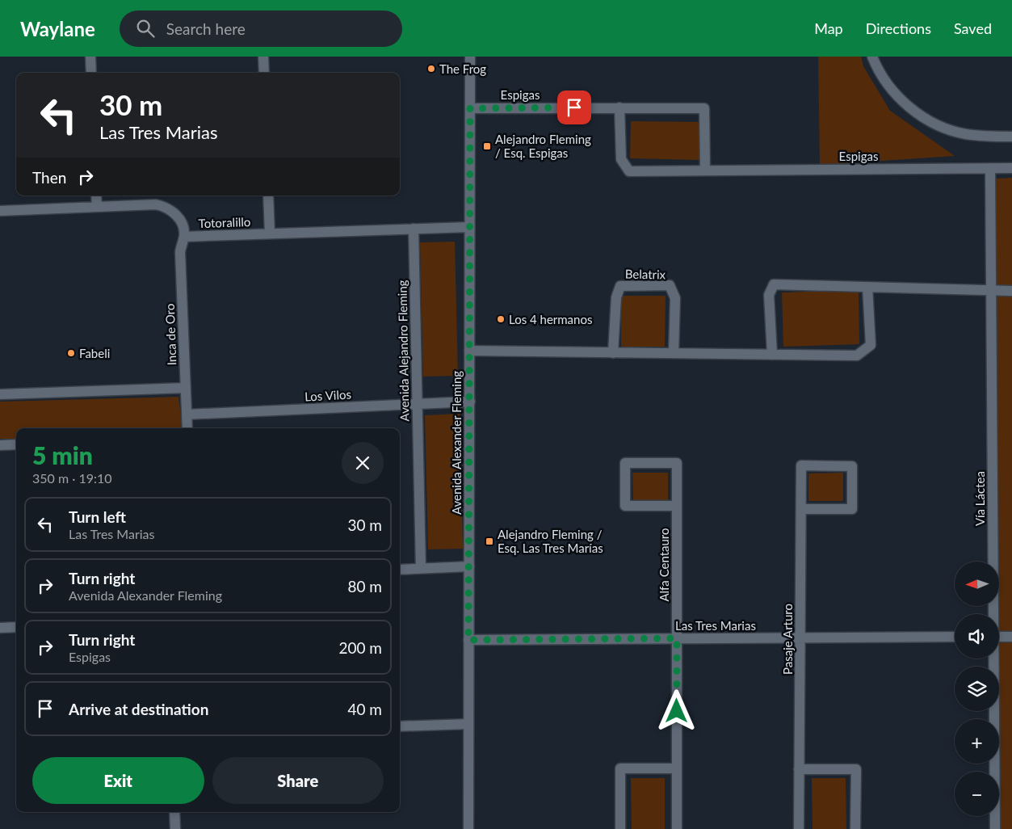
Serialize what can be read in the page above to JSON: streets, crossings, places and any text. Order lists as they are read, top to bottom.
{
  "streets": {
    "street": [
      "Espigas",
      "Totoralillo",
      "Belatrix",
      "Inca de Oro",
      "Avenida Alejandro Fleming",
      "Los Vilos",
      "Avenida Alexander Fleming",
      "Vía Láctea",
      "Alfa Centauro",
      "Las Tres Marias",
      "Pasaje Arturo"
    ]
  },
  "crossings": [
    ["Espigas", "Avenida Alexander Fleming"],
    ["Espigas", "Vía Láctea"],
    ["Totoralillo", "Inca de Oro"],
    ["Totoralillo", "Avenida Alejandro Fleming"],
    ["Totoralillo", "Avenida Alexander Fleming"],
    ["Inca de Oro", "Los Vilos"],
    ["Avenida Alejandro Fleming", "Los Vilos"],
    ["Los Vilos", "Avenida Alexander Fleming"],
    ["Avenida Alexander Fleming", "Las Tres Marias"],
    ["Alfa Centauro", "Las Tres Marias"],
    ["Las Tres Marias", "Pasaje Arturo"]
  ],
  "places": {
    "other": ["The Frog", "Los 4 hermanos", "Fabeli"],
    "transit": ["Alejandro Fleming / Esq. Espigas", "Alejandro Fleming / Esq. Las Tres Marías"]
  },
  "north": "left",
  "page": {
    "header": "Waylane",
    "search": "Search here",
    "nav": ["Map", "Directions", "Saved"],
    "turn": ["30 m", "Las Tres Marias"],
    "then": "Then",
    "heading": ["5 min", "350 m · 19:10"],
    "list": [
      {
        "name": "Turn left",
        "note": "Las Tres Marias",
        "value": "30 m"
      },
      {
        "name": "Turn right",
        "note": "Avenida Alexander Fleming",
        "value": "80 m"
      },
      {
        "name": "Turn right",
        "note": "Espigas",
        "value": "200 m"
      },
      {
        "name": "Arrive at destination",
        "value": "40 m"
      }
    ],
    "map_buttons": ["+", "−"],
    "buttons": ["Exit", "Share"]
  }
}
